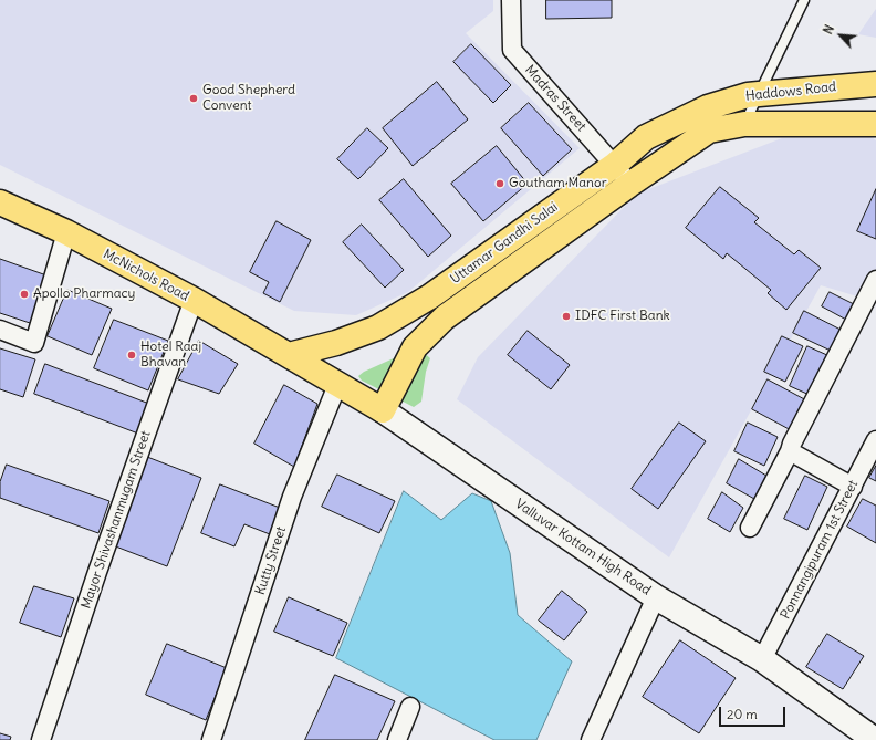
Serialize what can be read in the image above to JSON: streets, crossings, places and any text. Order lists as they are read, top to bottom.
{
  "streets": {
    "main road": [
      "Haddows Road",
      "Uttamar Gandhi Salai",
      "McNichols Road",
      "Valluvar Kottam High Road"
    ],
    "street": [
      "Madras Street",
      "Mayor Shivashanmugam Street",
      "Ponnangipuram 1st Street",
      "Kutty Street"
    ]
  },
  "crossings": [
    ["Haddows Road", "Uttamar Gandhi Salai"],
    ["Madras Street", "Uttamar Gandhi Salai"],
    ["Uttamar Gandhi Salai", "McNichols Road"],
    ["Uttamar Gandhi Salai", "Valluvar Kottam High Road"],
    ["McNichols Road", "Mayor Shivashanmugam Street"],
    ["McNichols Road", "Valluvar Kottam High Road"],
    ["Valluvar Kottam High Road", "Ponnangipuram 1st Street"],
    ["Valluvar Kottam High Road", "Kutty Street"]
  ],
  "places": [
    "Good Shepherd Convent",
    "Goutham Manor",
    "Apollo Pharmacy",
    "IDFC First Bank",
    "Hotel Raaj Bhavan"
  ],
  "scale_bar": "20 m",
  "north": "top left"
}
